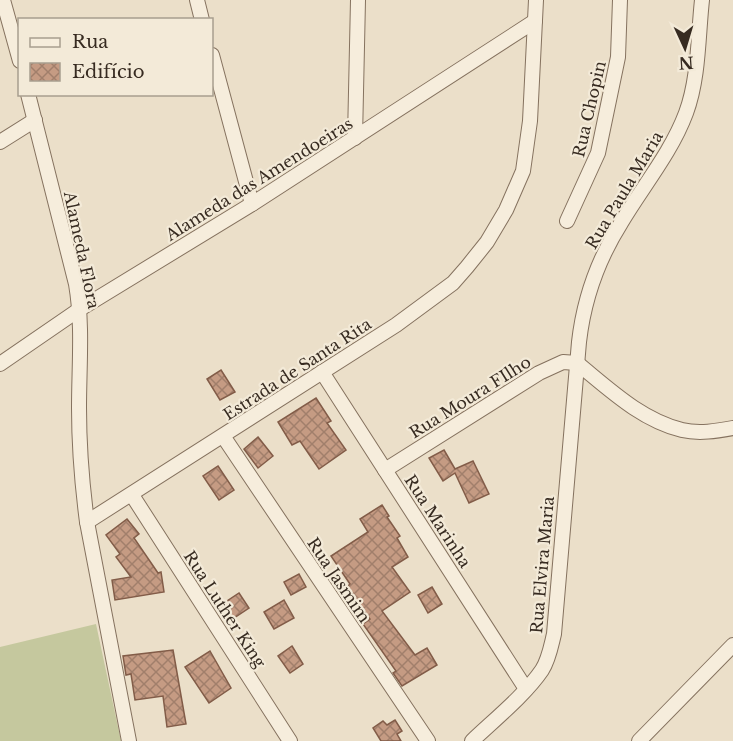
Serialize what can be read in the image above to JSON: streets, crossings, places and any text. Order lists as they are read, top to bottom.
{
  "streets": {
    "street": [
      "Rua Chopin",
      "Alameda das Amendoeiras",
      "Rua Paula Maria",
      "Alameda Flora",
      "Estrada de Santa Rita",
      "Rua Moura FIlho",
      "Rua Marinha",
      "Rua Elvira Maria",
      "Rua Jasmim",
      "Rua Luther King"
    ]
  },
  "crossings": [
    ["Alameda das Amendoeiras", "Alameda Flora"],
    ["Alameda das Amendoeiras", "Estrada de Santa Rita"],
    ["Rua Paula Maria", "Rua Moura FIlho"],
    ["Rua Paula Maria", "Rua Elvira Maria"],
    ["Alameda Flora", "Estrada de Santa Rita"],
    ["Estrada de Santa Rita", "Rua Marinha"],
    ["Estrada de Santa Rita", "Rua Jasmim"],
    ["Estrada de Santa Rita", "Rua Luther King"],
    ["Rua Moura FIlho", "Rua Marinha"],
    ["Rua Moura FIlho", "Rua Elvira Maria"],
    ["Rua Marinha", "Rua Elvira Maria"]
  ],
  "legend": ["Rua", "Edifício"],
  "north": "bottom"
}
